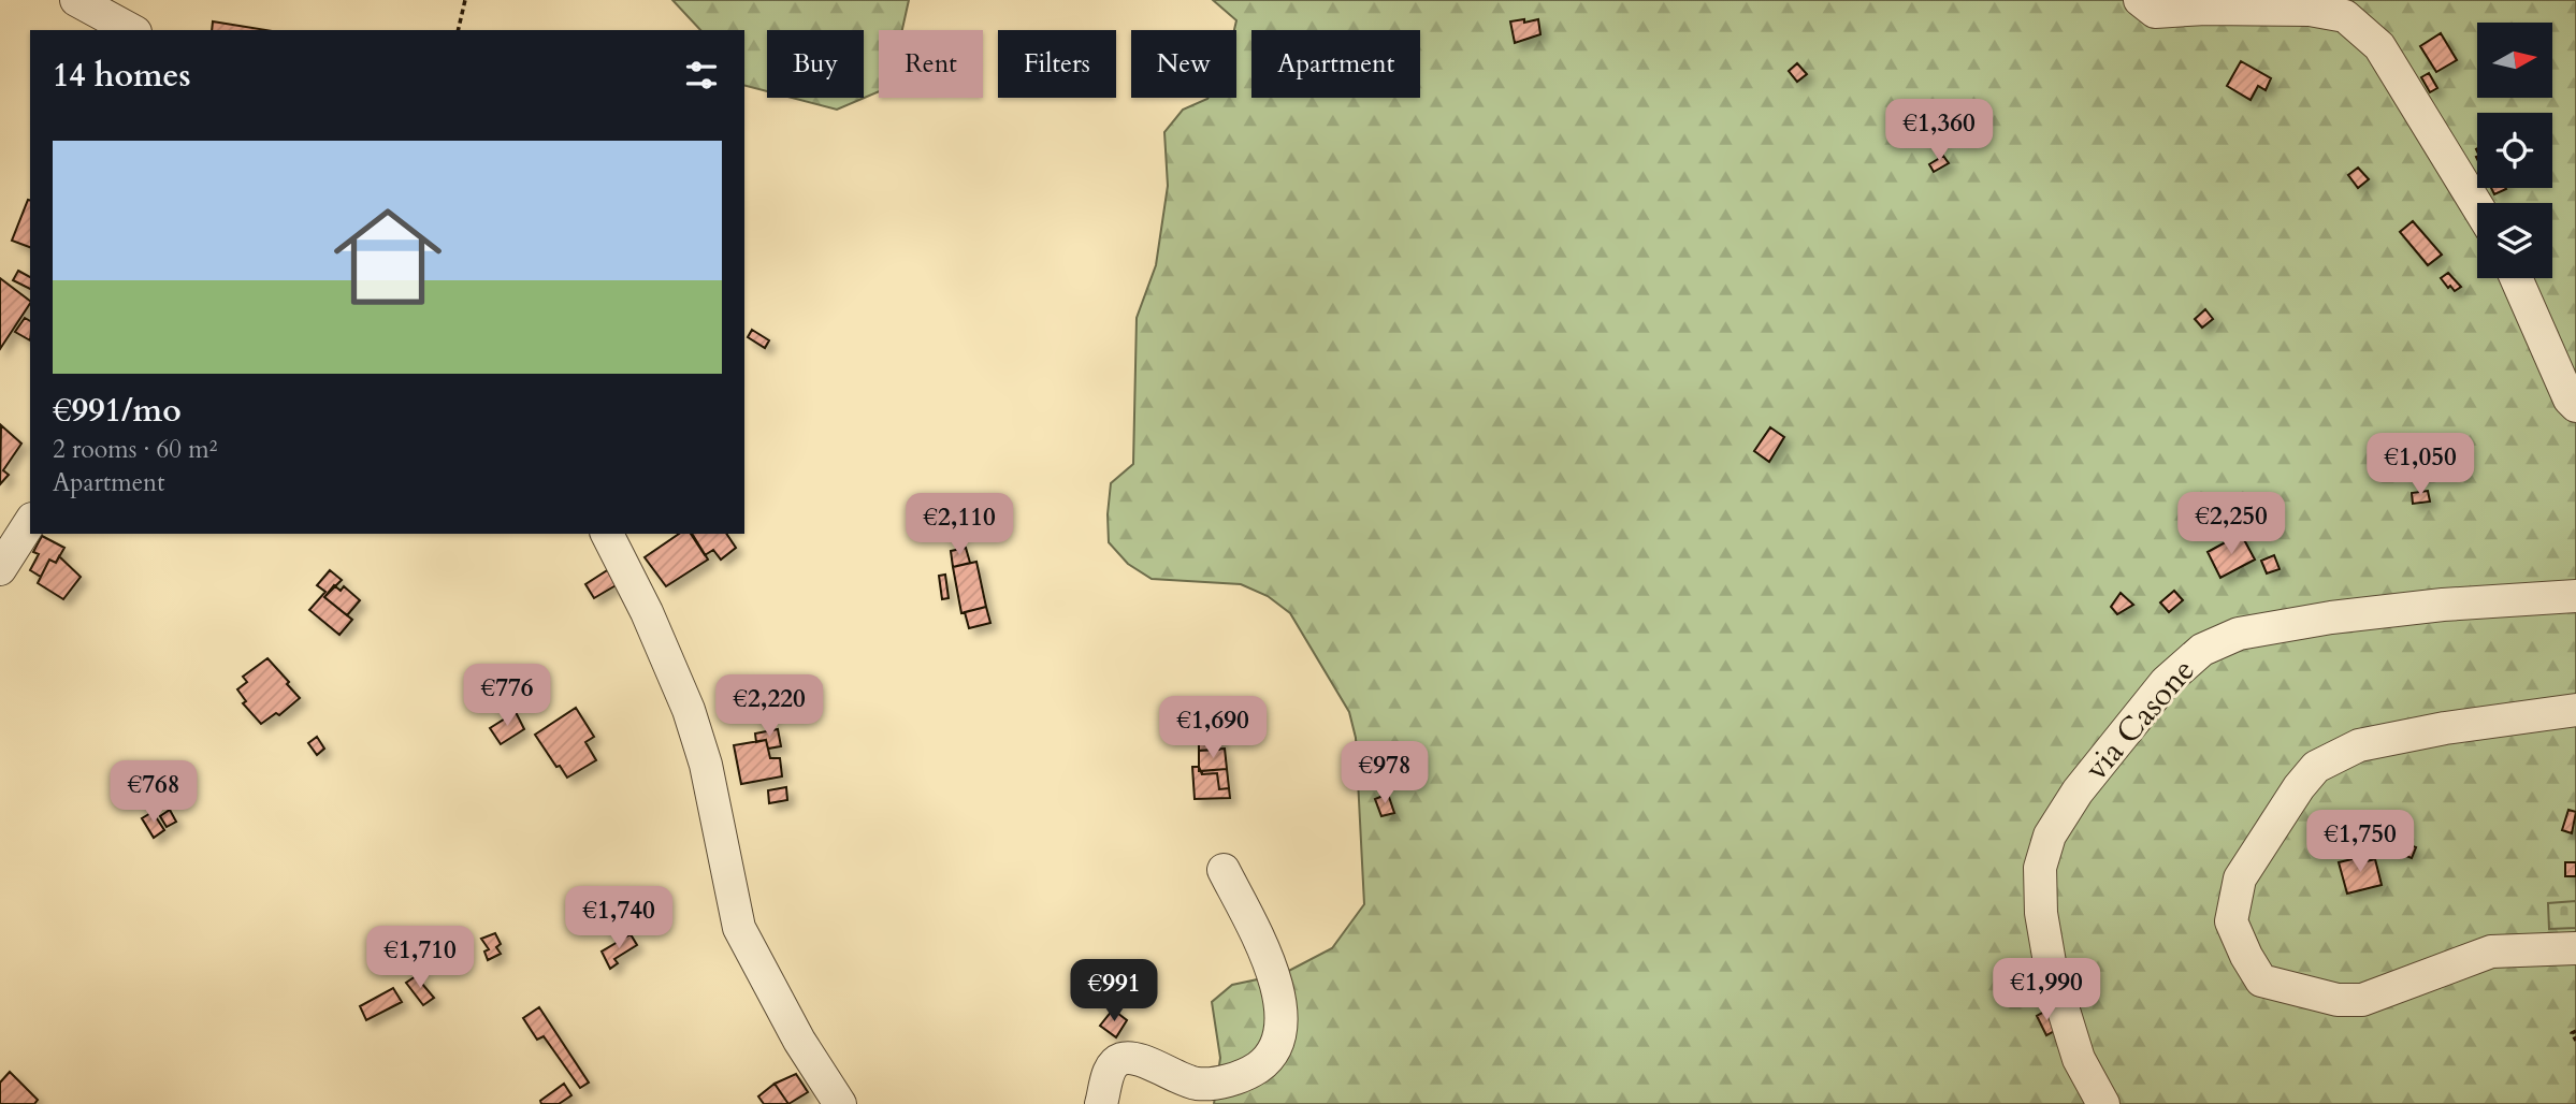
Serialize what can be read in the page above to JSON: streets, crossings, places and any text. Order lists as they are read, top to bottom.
{
  "streets": {
    "street": ["via Casone"]
  },
  "north": "right",
  "page": {
    "chip": [
      "Buy",
      "Rent",
      "Filters",
      "New",
      "Apartment"
    ],
    "heading": "14 homes",
    "price": [
      "€1,360",
      "€1,050",
      "€2,250",
      "€2,110",
      "€776",
      "€2,220",
      "€1,690",
      "€978",
      "€768",
      "€1,750",
      "€1,740",
      "€1,710",
      "€1,990",
      "€991"
    ],
    "list": [
      {
        "name": "€991/mo",
        "note": "2 rooms · 60 m² · Apartment"
      }
    ]
  }
}
